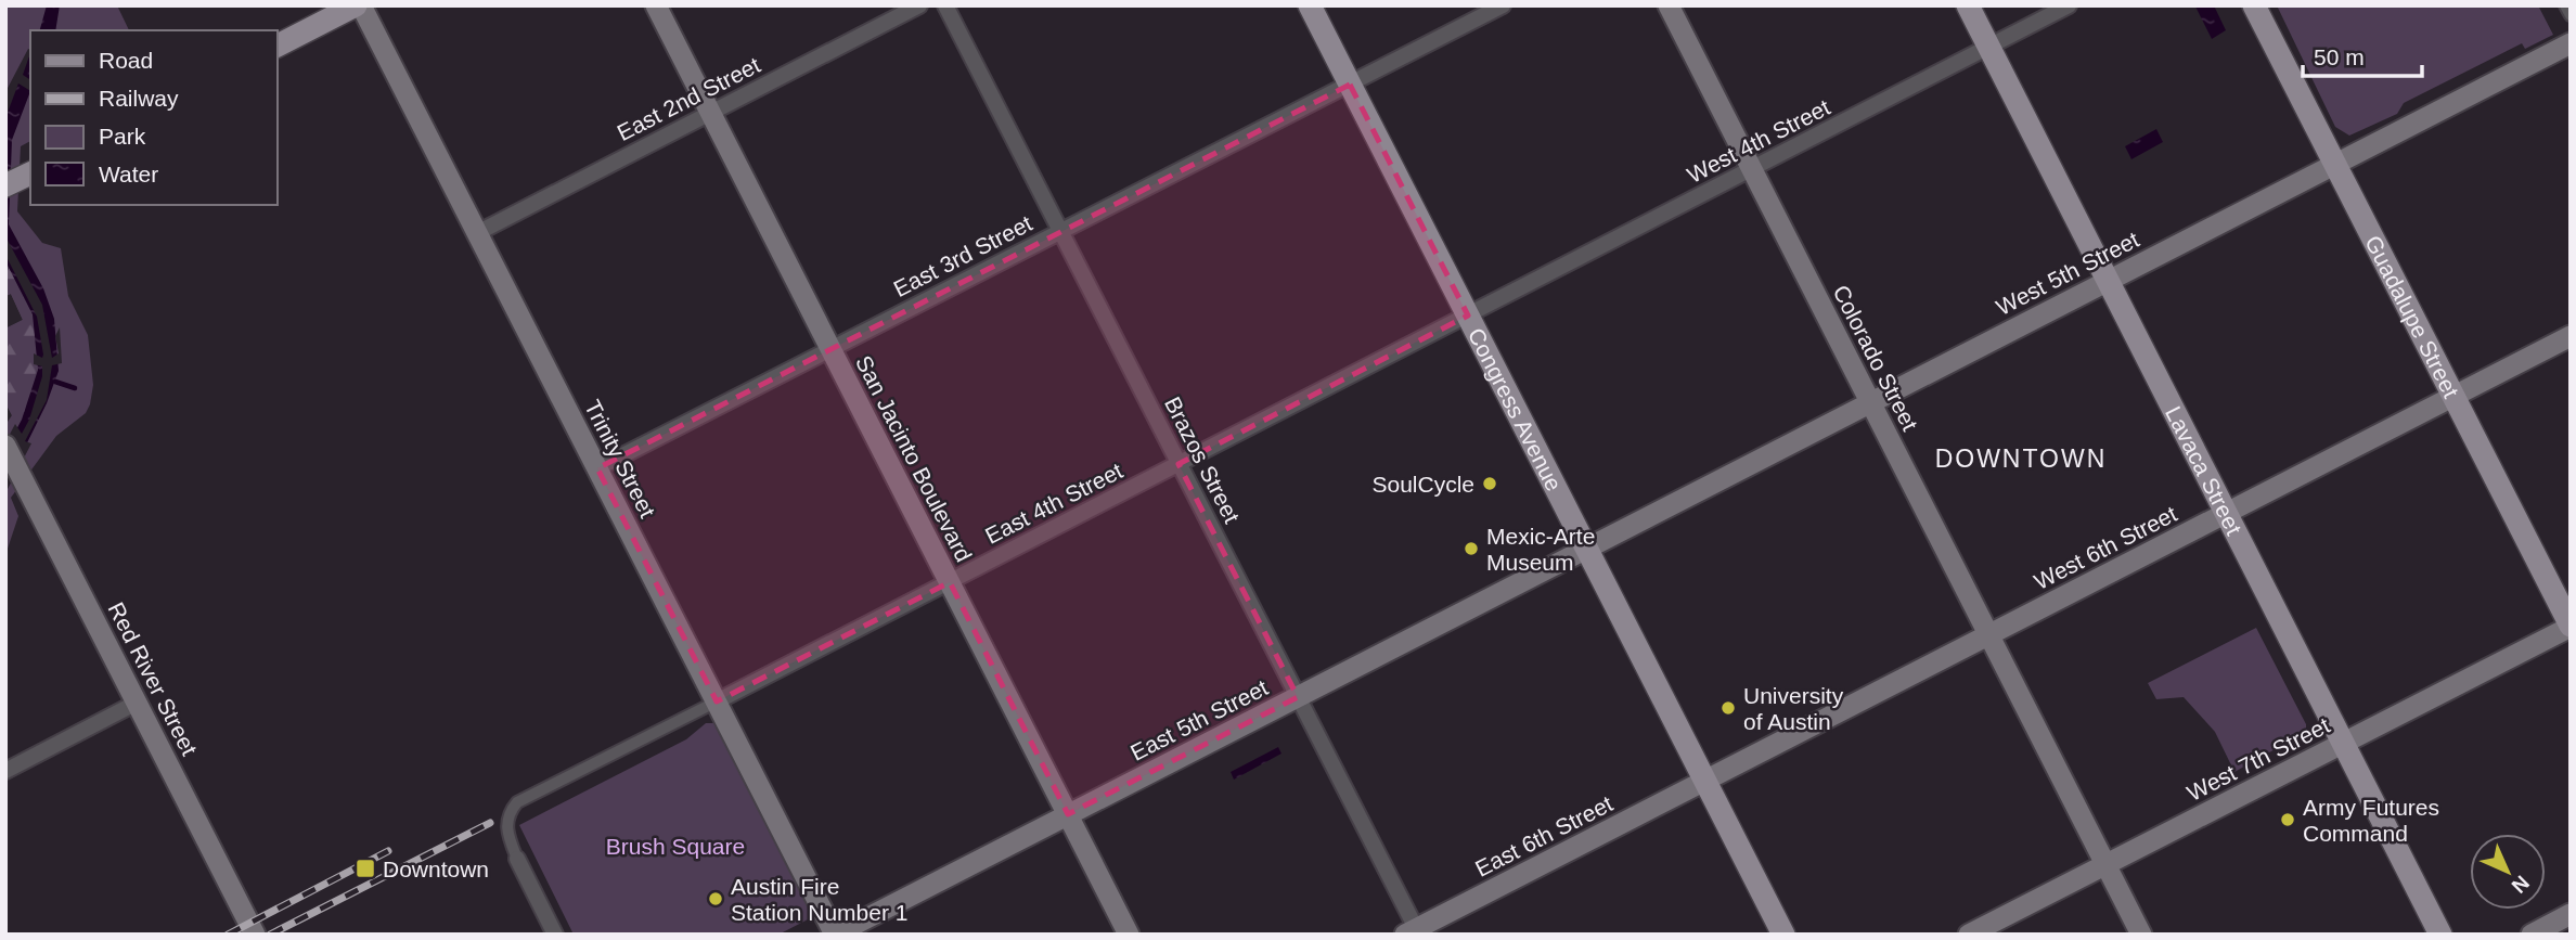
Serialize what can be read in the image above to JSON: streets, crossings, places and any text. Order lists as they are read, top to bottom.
{
  "streets": {
    "main road": [
      "West 5th Street",
      "Guadalupe Street",
      "Colorado Street",
      "Congress Avenue",
      "Trinity Street",
      "San Jacinto Boulevard",
      "Lavaca Street",
      "West 6th Street",
      "Red River Street",
      "East 5th Street",
      "West 7th Street",
      "East 6th Street"
    ],
    "street": [
      "East 2nd Street",
      "West 4th Street",
      "East 3rd Street",
      "Brazos Street",
      "East 4th Street"
    ]
  },
  "crossings": [
    ["East 2nd Street", "Trinity Street"],
    ["East 2nd Street", "San Jacinto Boulevard"],
    ["West 4th Street", "Colorado Street"],
    ["West 4th Street", "Congress Avenue"],
    ["West 4th Street", "Lavaca Street"],
    ["West 4th Street", "East 4th Street"],
    ["East 3rd Street", "Congress Avenue"],
    ["East 3rd Street", "Trinity Street"],
    ["East 3rd Street", "San Jacinto Boulevard"],
    ["East 3rd Street", "Brazos Street"],
    ["West 5th Street", "Guadalupe Street"],
    ["West 5th Street", "Colorado Street"],
    ["West 5th Street", "Congress Avenue"],
    ["West 5th Street", "Lavaca Street"],
    ["West 5th Street", "East 5th Street"],
    ["Guadalupe Street", "West 6th Street"],
    ["Guadalupe Street", "West 7th Street"],
    ["Colorado Street", "West 6th Street"],
    ["Colorado Street", "West 7th Street"],
    ["Congress Avenue", "East 4th Street"],
    ["Congress Avenue", "West 6th Street"],
    ["Congress Avenue", "East 5th Street"],
    ["Congress Avenue", "East 6th Street"],
    ["Trinity Street", "East 4th Street"],
    ["Trinity Street", "East 5th Street"],
    ["San Jacinto Boulevard", "East 4th Street"],
    ["San Jacinto Boulevard", "East 5th Street"],
    ["Brazos Street", "East 4th Street"],
    ["Brazos Street", "East 5th Street"],
    ["Brazos Street", "East 6th Street"],
    ["Lavaca Street", "West 6th Street"],
    ["Lavaca Street", "West 7th Street"],
    ["West 6th Street", "East 6th Street"]
  ],
  "districts": ["DOWNTOWN"],
  "parks": ["Brush Square"],
  "places": {
    "other": [
      "SoulCycle",
      "Mexic-Arte Museum",
      "University of Austin",
      "Army Futures Command",
      "Austin Fire Station Number 1"
    ],
    "transit": ["Downtown"]
  },
  "legend": [
    "Road",
    "Railway",
    "Park",
    "Water"
  ],
  "scale_bar": "50 m",
  "north": "bottom right"
}
